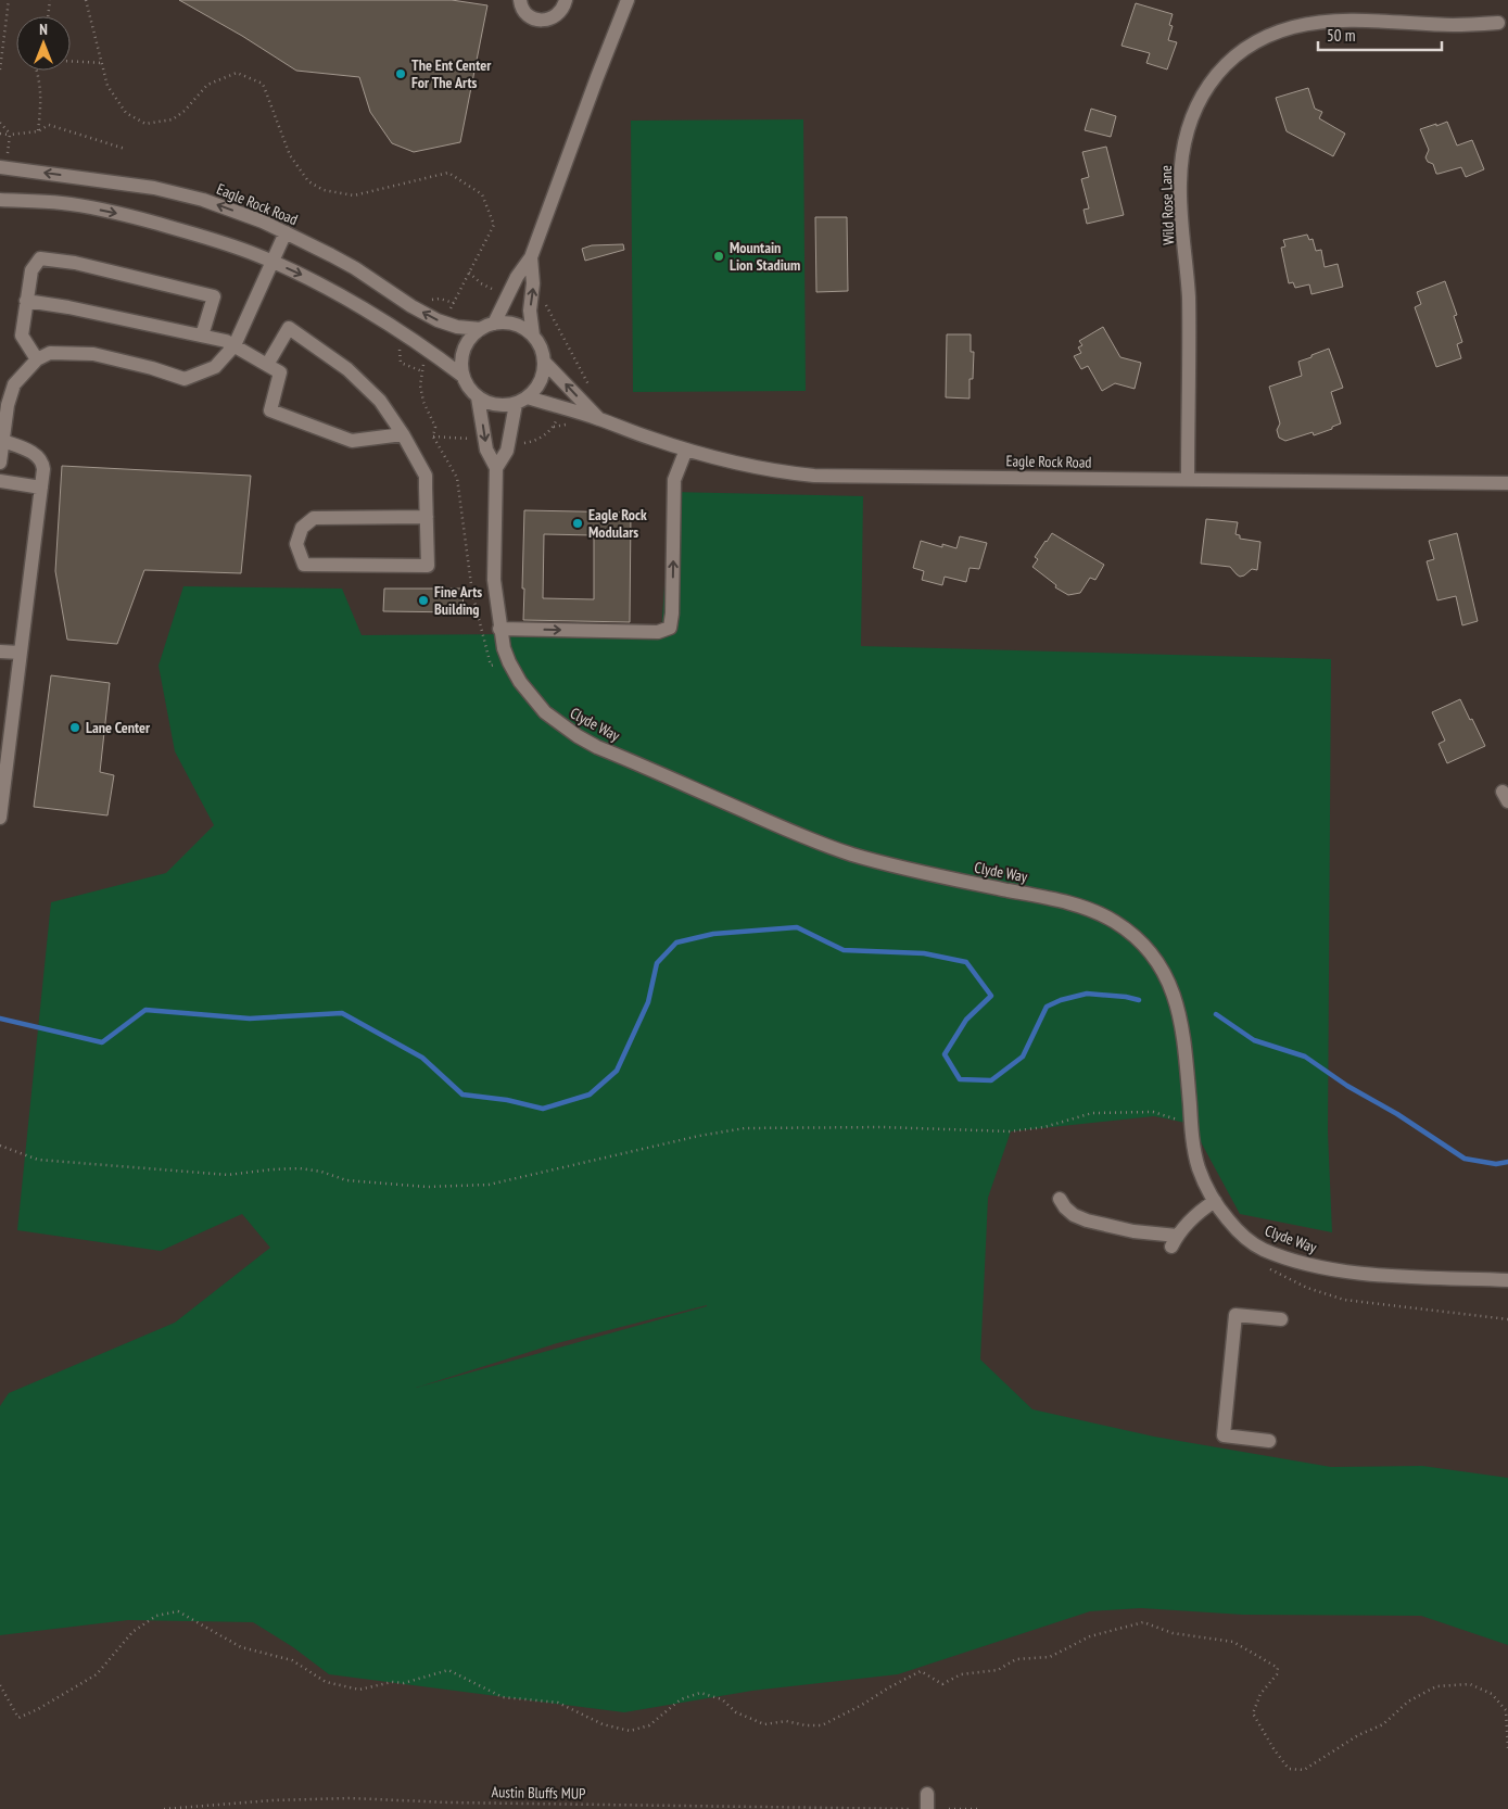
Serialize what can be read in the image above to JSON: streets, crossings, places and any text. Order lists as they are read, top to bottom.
{
  "streets": {
    "street": ["Eagle Rock Road", "Wild Rose Lane", "Clyde Way"],
    "path": ["Austin Bluffs MUP"]
  },
  "crossings": [
    ["Eagle Rock Road", "Wild Rose Lane"]
  ],
  "places": [
    "The Ent Center For The Arts",
    "Mountain Lion Stadium",
    "Eagle Rock Modulars",
    "Fine Arts Building",
    "Lane Center"
  ],
  "scale_bar": "50 m",
  "north": "top"
}
